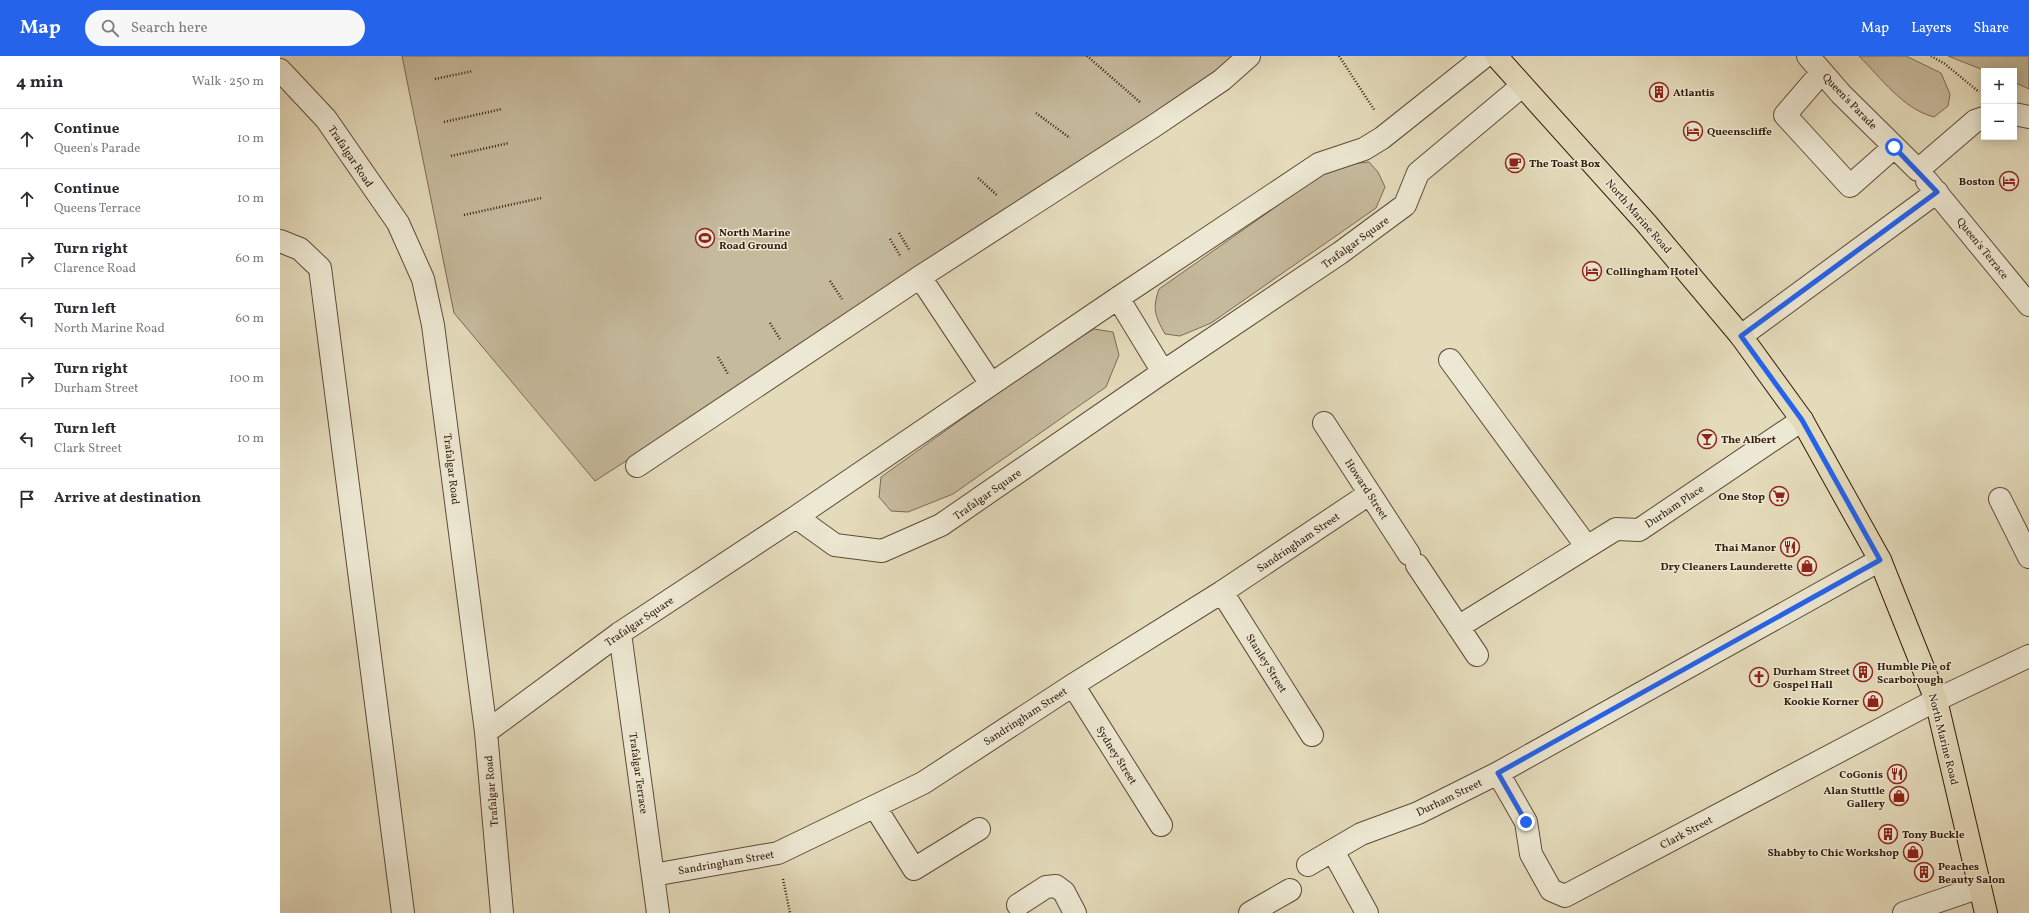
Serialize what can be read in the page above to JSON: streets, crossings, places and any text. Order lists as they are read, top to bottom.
{
  "streets": {
    "main road": ["North Marine Road"],
    "street": [
      "Queen's Parade",
      "Trafalgar Road",
      "Trafalgar Square",
      "Queen's Terrace",
      "Howard Street",
      "Durham Place",
      "Sandringham Street",
      "Stanley Street",
      "Sydney Street",
      "Trafalgar Terrace",
      "Durham Street",
      "Clark Street"
    ]
  },
  "crossings": [
    ["Queen's Parade", "Queen's Terrace"],
    ["Trafalgar Road", "Trafalgar Square"],
    ["North Marine Road", "Trafalgar Square"],
    ["North Marine Road", "Durham Place"],
    ["North Marine Road", "Durham Street"],
    ["North Marine Road", "Clark Street"],
    ["Trafalgar Square", "Trafalgar Terrace"],
    ["Howard Street", "Durham Place"],
    ["Howard Street", "Sandringham Street"],
    ["Sandringham Street", "Stanley Street"],
    ["Sandringham Street", "Sydney Street"],
    ["Sandringham Street", "Trafalgar Terrace"],
    ["Durham Street", "Clark Street"]
  ],
  "places": {
    "building": [
      "Atlantis",
      "Humble Pie of Scarborough",
      "Tony Buckle",
      "Peaches Beauty Salon"
    ],
    "hotel": ["Queenscliffe", "Boston", "Collingham Hotel"],
    "cafe": ["The Toast Box"],
    "sports": ["North Marine Road Ground"],
    "bar": ["The Albert"],
    "supermarket": ["One Stop"],
    "restaurant": ["Thai Manor", "CoGonis"],
    "shop": [
      "Dry Cleaners Launderette",
      "Kookie Korner",
      "Alan Stuttle Gallery",
      "Shabby to Chic Workshop"
    ],
    "church": ["Durham Street Gospel Hall"]
  },
  "page": {
    "header": "Map",
    "search": "Search here",
    "nav": ["Map", "Layers", "Share"],
    "heading": ["4 min", "Walk · 250 m"],
    "map_buttons": ["+", "−"],
    "list": [
      ["Continue", "Queen's Parade", "10 m"],
      ["Continue", "Queens Terrace", "10 m"],
      ["Turn right", "Clarence Road", "60 m"],
      ["Turn left", "North Marine Road", "60 m"],
      ["Turn right", "Durham Street", "100 m"],
      ["Turn left", "Clark Street", "10 m"],
      "Arrive at destination"
    ]
  }
}
